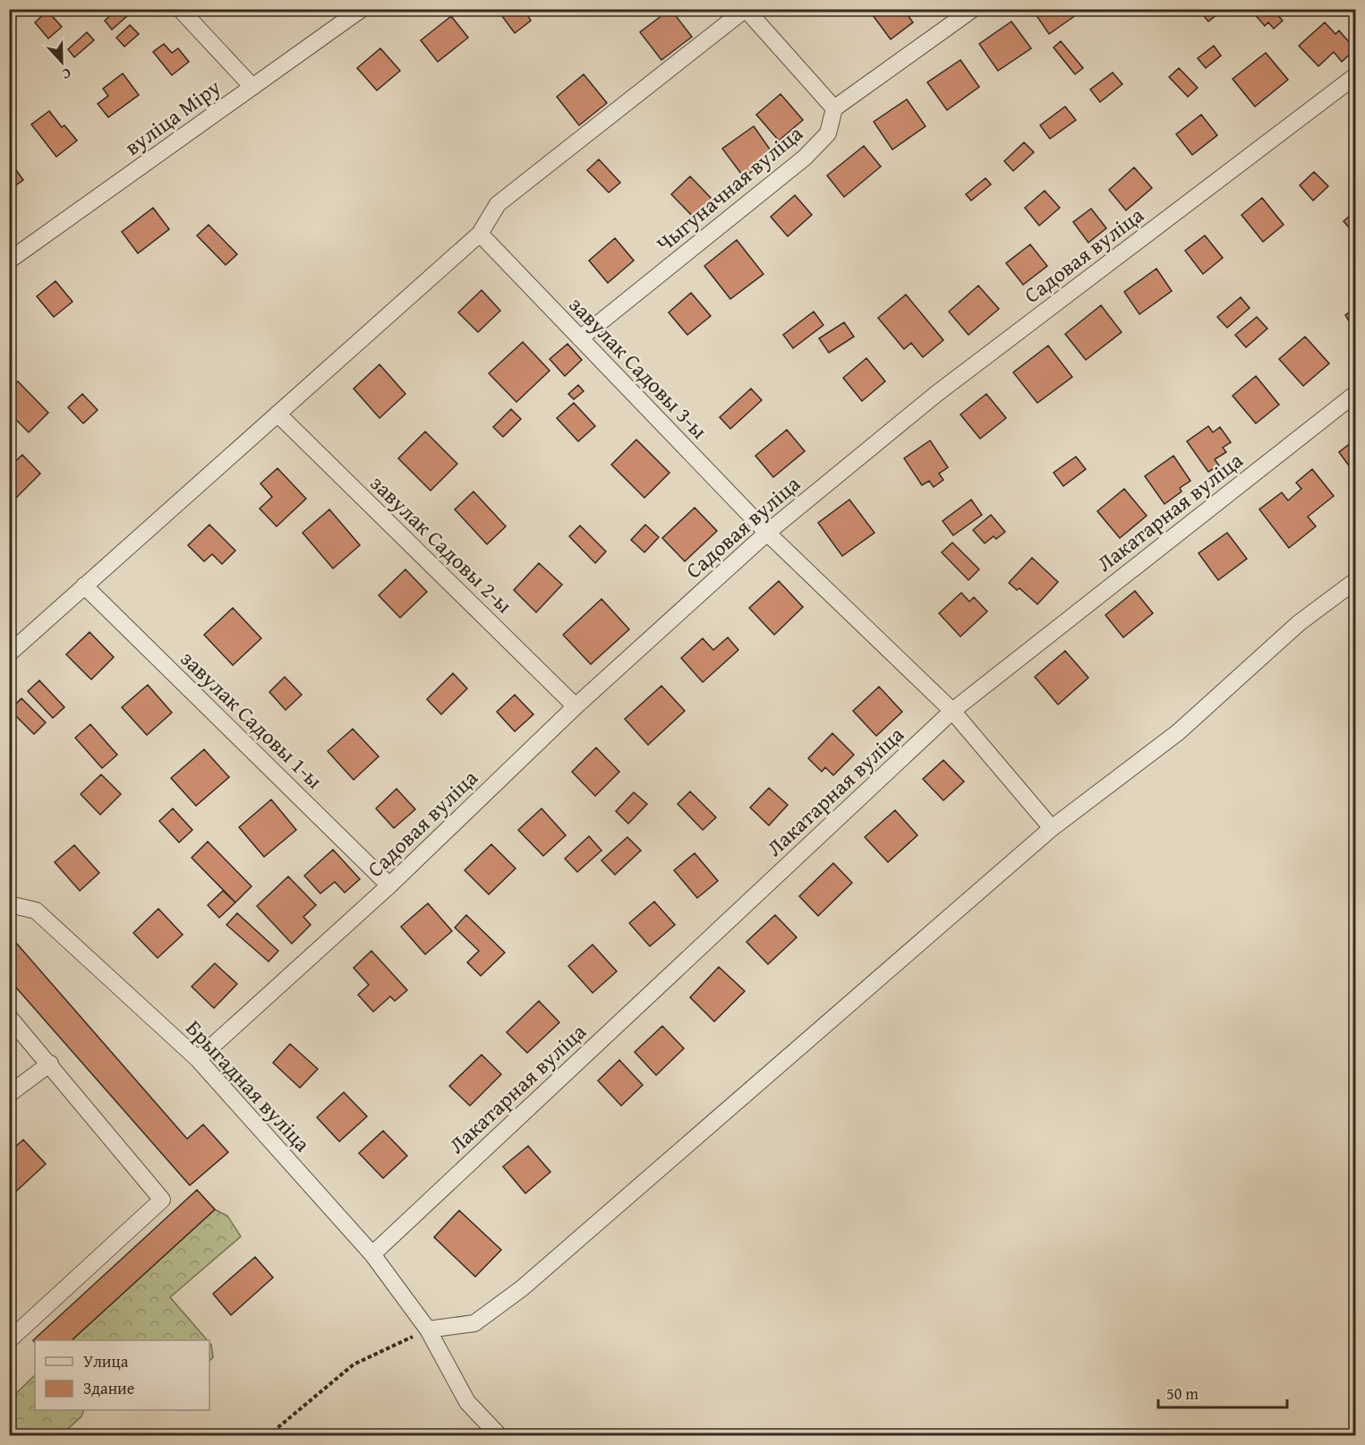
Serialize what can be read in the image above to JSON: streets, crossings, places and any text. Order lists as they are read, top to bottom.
{
  "streets": {
    "street": [
      "вуліца Міру",
      "Чыгуначная вуліца",
      "Садовая вуліца",
      "завулак Садовы 3-ы",
      "Лакатарная вуліца",
      "завулак Садовы 2-ы",
      "завулак Садовы 1-ы",
      "Брыгадная вуліца"
    ]
  },
  "crossings": [
    ["Чыгуначная вуліца", "завулак Садовы 3-ы"],
    ["Садовая вуліца", "завулак Садовы 3-ы"],
    ["Садовая вуліца", "завулак Садовы 2-ы"],
    ["Садовая вуліца", "завулак Садовы 1-ы"],
    ["Садовая вуліца", "Брыгадная вуліца"],
    ["завулак Садовы 3-ы", "Лакатарная вуліца"],
    ["Лакатарная вуліца", "Брыгадная вуліца"]
  ],
  "legend": ["Улица", "Здание"],
  "scale_bar": "50 m",
  "north": "bottom"
}
